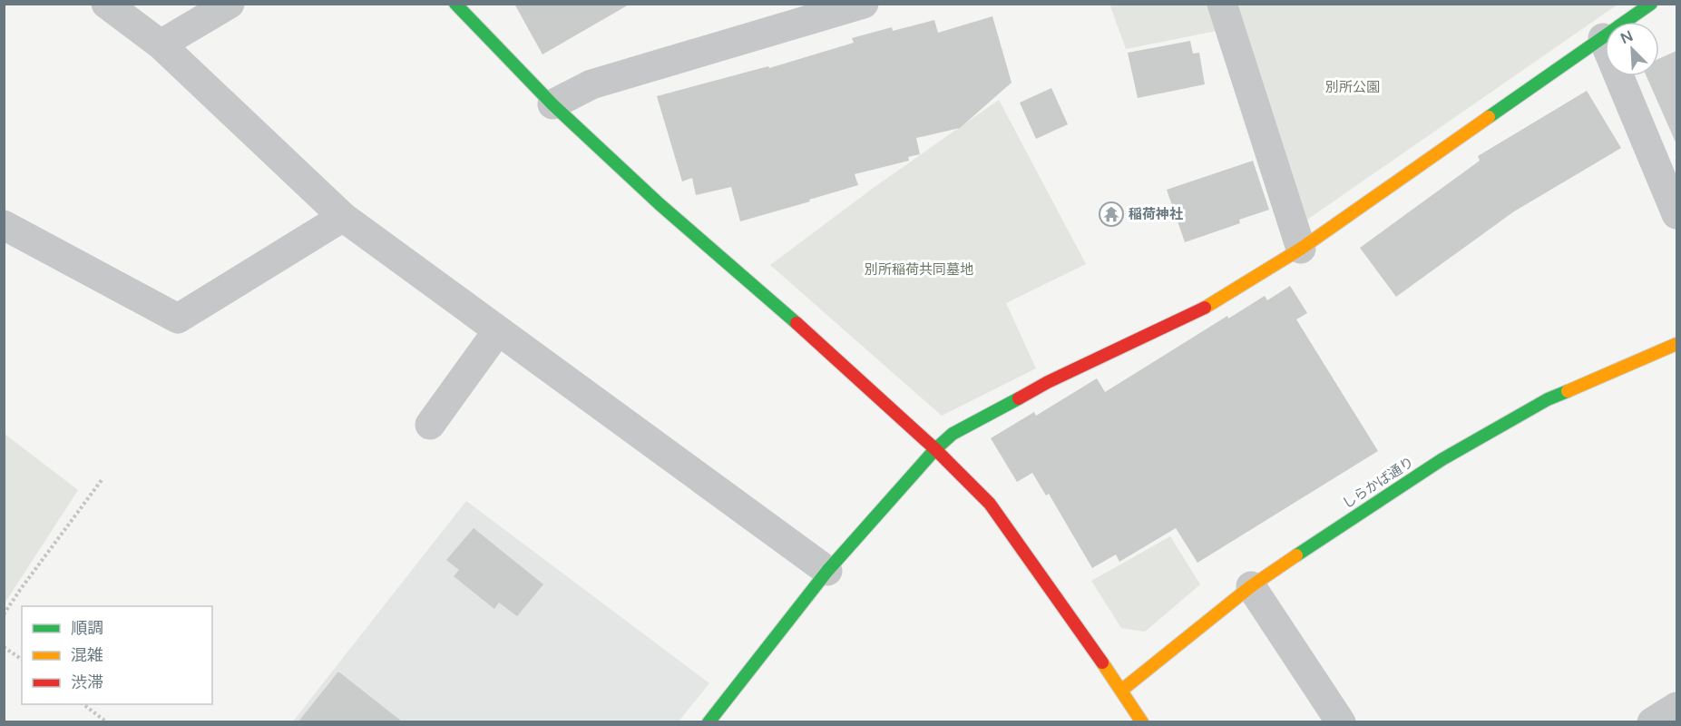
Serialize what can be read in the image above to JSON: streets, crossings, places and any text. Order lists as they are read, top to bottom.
{
  "streets": {
    "street": ["しらかば通り"]
  },
  "parks": ["別所公園", "別所稲荷共同墓地"],
  "places": {
    "temple": ["稲荷神社"]
  },
  "legend": ["順調", "混雑", "渋滞"],
  "north": "top left"
}
